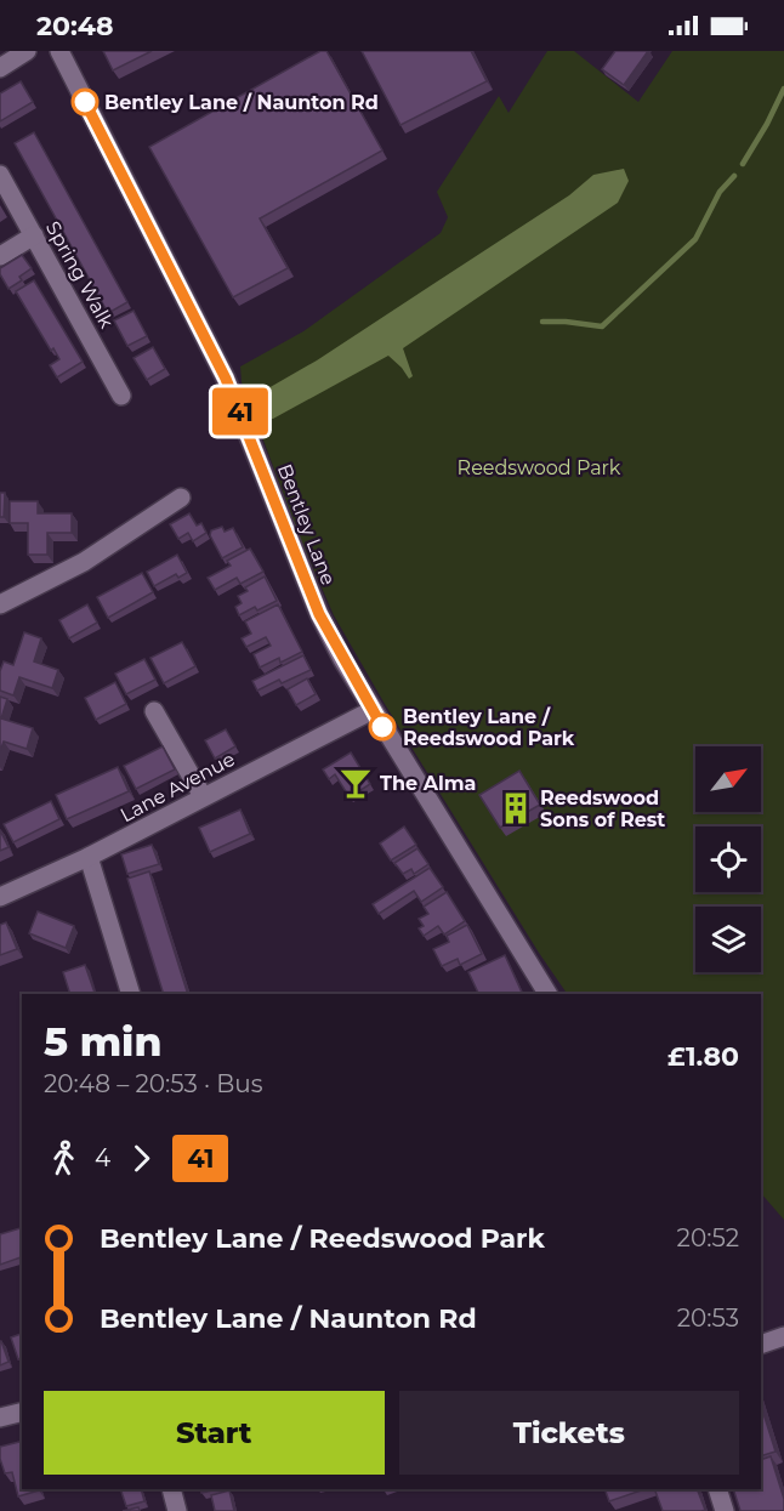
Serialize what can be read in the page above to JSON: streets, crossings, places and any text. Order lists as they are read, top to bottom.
{
  "streets": {
    "street": ["Spring Walk", "Bentley Lane", "Lane Avenue"]
  },
  "crossings": [
    ["Bentley Lane", "Lane Avenue"]
  ],
  "parks": ["Reedswood Park"],
  "places": {
    "other": ["Bentley Lane / Naunton Rd", "Bentley Lane / Reedswood Park"],
    "bar": ["The Alma"],
    "building": ["Reedswood Sons of Rest"]
  },
  "lines": ["bus line 41"],
  "north": "top right",
  "page": {
    "status": "20:48",
    "on_map": "41",
    "heading": ["5 min", "20:48 – 20:53 · Bus", "£1.80"],
    "legs": ["4", "41"],
    "list": [
      {
        "name": "Bentley Lane / Reedswood Park",
        "value": "20:52"
      },
      {
        "name": "Bentley Lane / Naunton Rd",
        "value": "20:53"
      }
    ],
    "buttons": ["Start", "Tickets"]
  }
}
